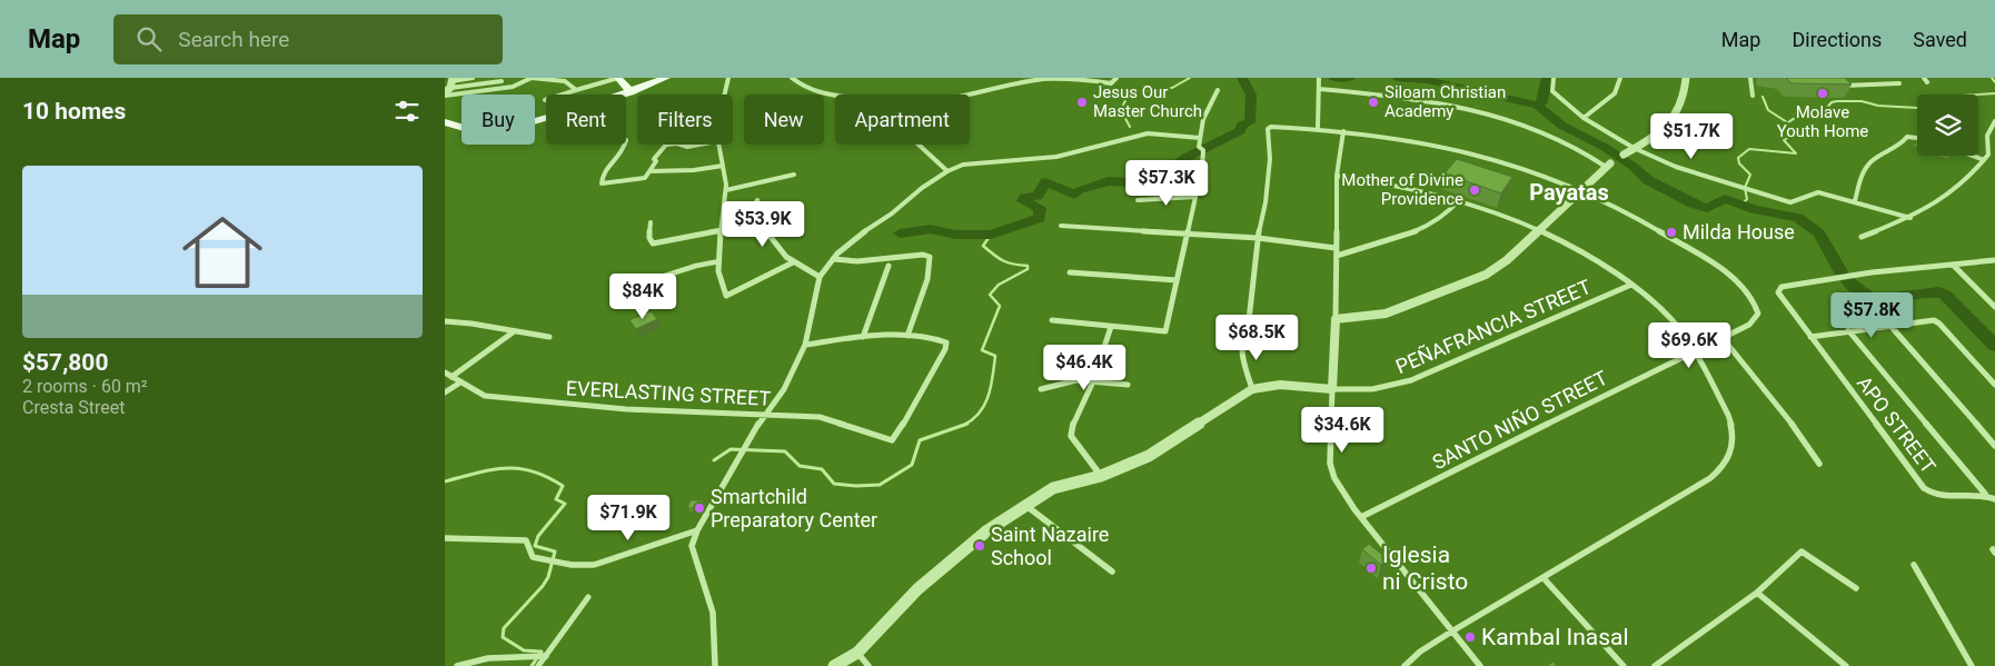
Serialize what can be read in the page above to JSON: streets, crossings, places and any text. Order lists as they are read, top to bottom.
{
  "streets": {
    "street": [
      "PEÑAFRANCIA STREET",
      "EVERLASTING STREET",
      "SANTO NIÑO STREET",
      "APO STREET"
    ]
  },
  "districts": ["Payatas"],
  "places": [
    "Molave Youth Home",
    "Jesus Our Master Church",
    "Siloam Christian Academy",
    "Mother of Divine Providence",
    "Milda House",
    "Smartchild Preparatory Center",
    "Saint Nazaire School",
    "Iglesia ni Cristo",
    "Kambal Inasal"
  ],
  "page": {
    "header": "Map",
    "search": "Search here",
    "nav": ["Map", "Directions", "Saved"],
    "heading": "10 homes",
    "chip": [
      "Buy",
      "Rent",
      "Filters",
      "New",
      "Apartment"
    ],
    "price": [
      "$51.7K",
      "$57.3K",
      "$53.9K",
      "$84K",
      "$57.8K",
      "$68.5K",
      "$69.6K",
      "$46.4K",
      "$34.6K",
      "$71.9K"
    ],
    "list": [
      {
        "name": "$57,800",
        "note": "2 rooms · 60 m² · Cresta Street"
      }
    ]
  }
}
